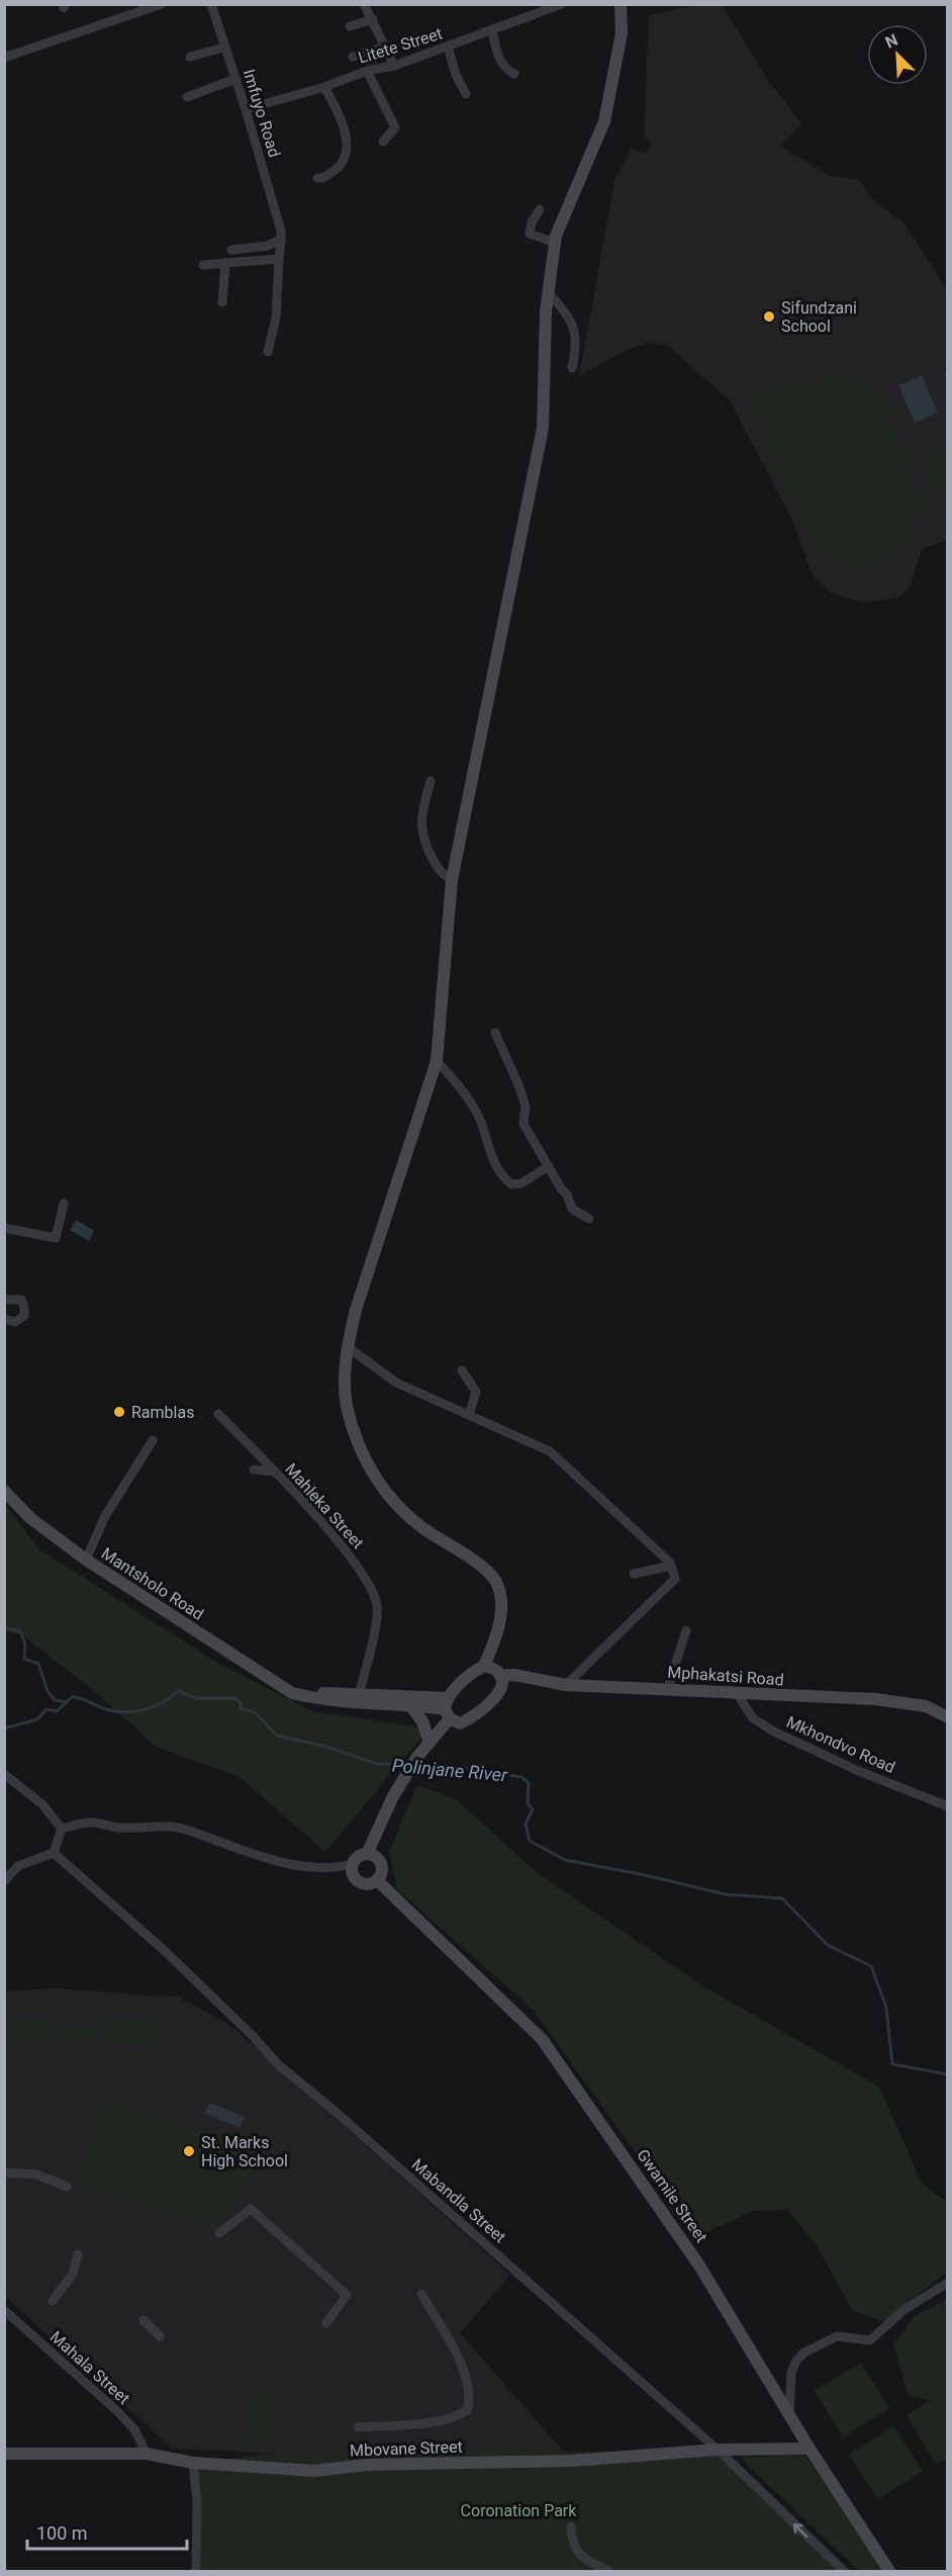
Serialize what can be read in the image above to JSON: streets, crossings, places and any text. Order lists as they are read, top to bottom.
{
  "streets": {
    "main road": [
      "Mantsholo Road",
      "Mphakatsi Road",
      "Gwamile Street",
      "Mbovane Street"
    ],
    "street": [
      "Litete Street",
      "Imfuyo Road",
      "Mahleka Street",
      "Mkhondvo Road",
      "Mabandla Street",
      "Mahala Street"
    ]
  },
  "crossings": [
    ["Litete Street", "Imfuyo Road"],
    ["Mahleka Street", "Mantsholo Road"],
    ["Mphakatsi Road", "Mkhondvo Road"],
    ["Gwamile Street", "Mbovane Street"],
    ["Mabandla Street", "Mbovane Street"],
    ["Mahala Street", "Mbovane Street"]
  ],
  "water": ["Polinjane River"],
  "parks": ["Coronation Park"],
  "places": ["Sifundzani School", "Ramblas", "St. Marks High School"],
  "scale_bar": "100 m",
  "north": "top left"
}
